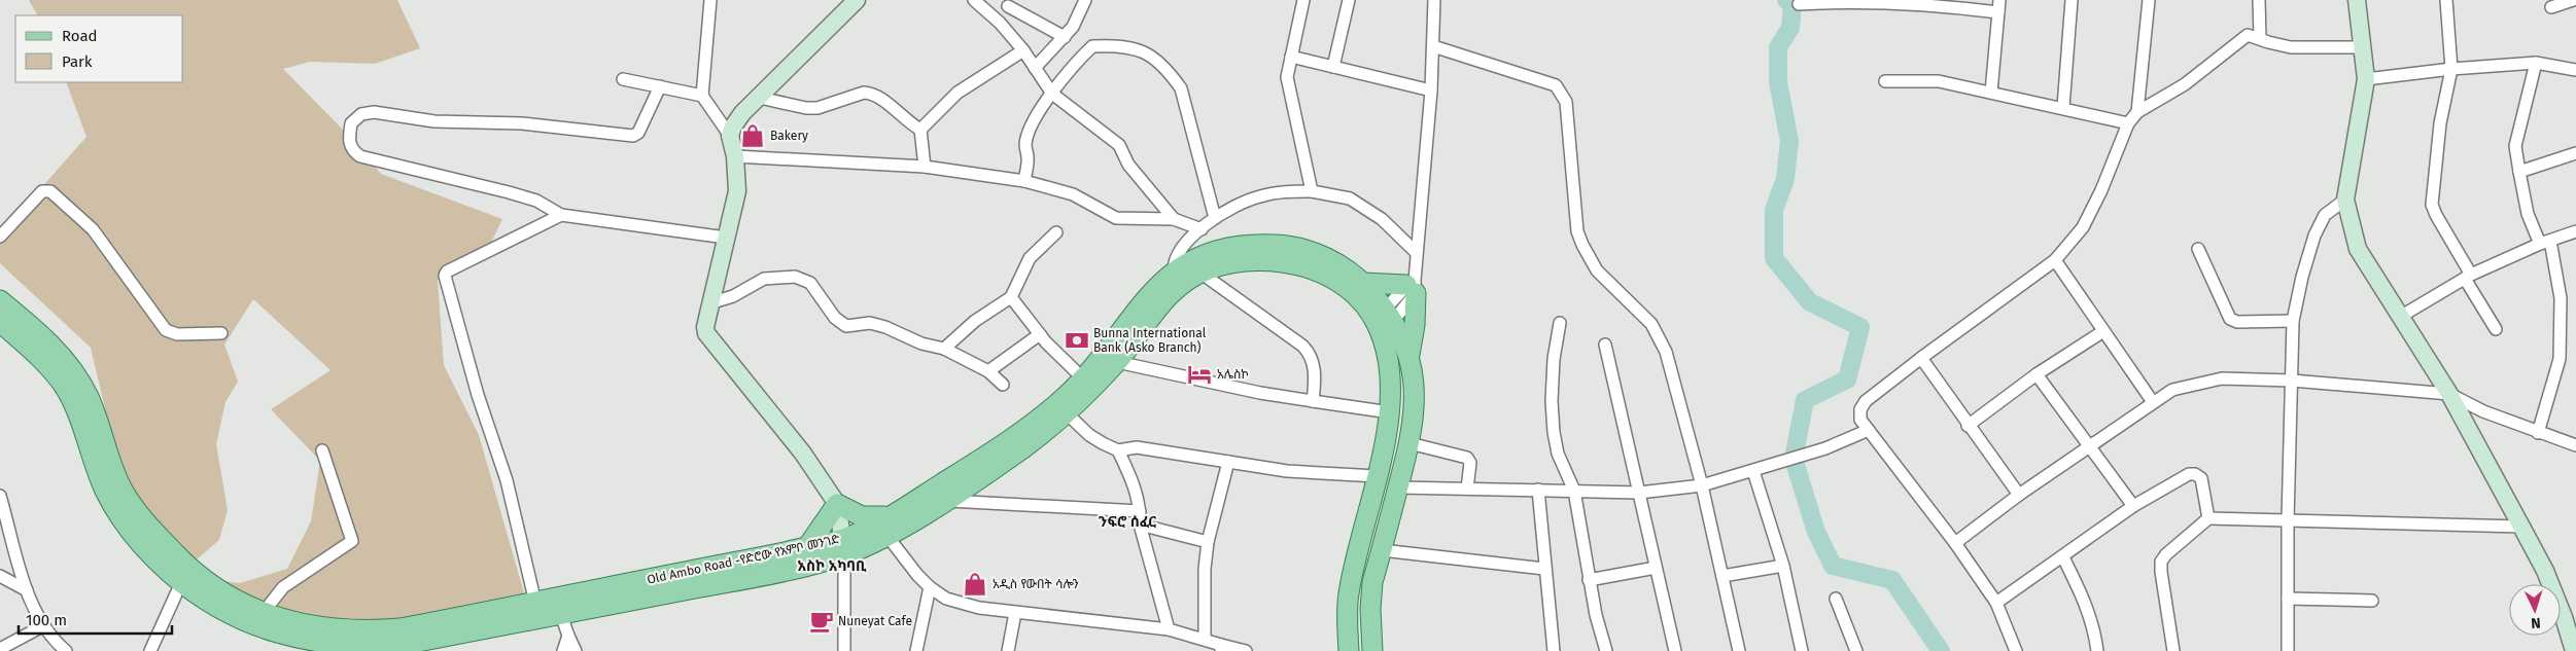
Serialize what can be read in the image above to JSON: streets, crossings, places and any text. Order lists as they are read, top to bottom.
{
  "streets": {
    "main road": ["Old Ambo Road -የድሮው የአምቦ መንገድ"]
  },
  "districts": ["ንፍሮ ሰፈር", "አስኮ አካባቢ"],
  "places": {
    "shop": ["Bakery", "አዲስ የውበት ሳሎን"],
    "bank": ["Bunna International Bank (Asko Branch)"],
    "hotel": ["አሌስኮ"],
    "cafe": ["Nuneyat Cafe"]
  },
  "legend": ["Road", "Park"],
  "scale_bar": "100 m",
  "north": "bottom"
}
